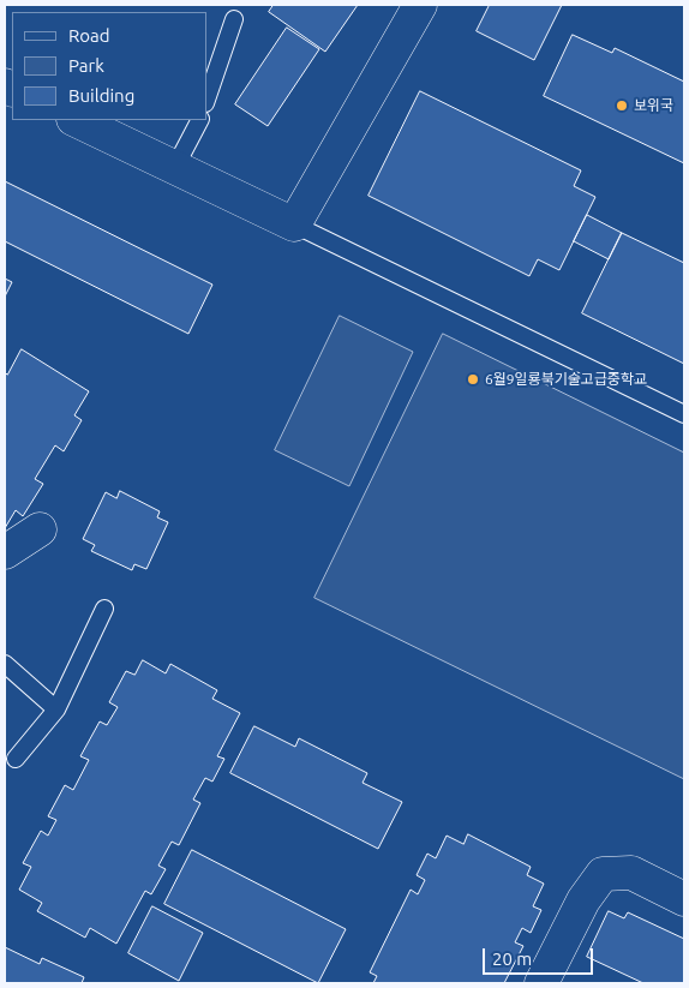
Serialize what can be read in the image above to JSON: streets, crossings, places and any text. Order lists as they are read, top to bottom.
{
  "places": ["보위국", "6월9일룡북기술고급중학교"],
  "legend": ["Road", "Park", "Building"],
  "scale_bar": "20 m"
}
